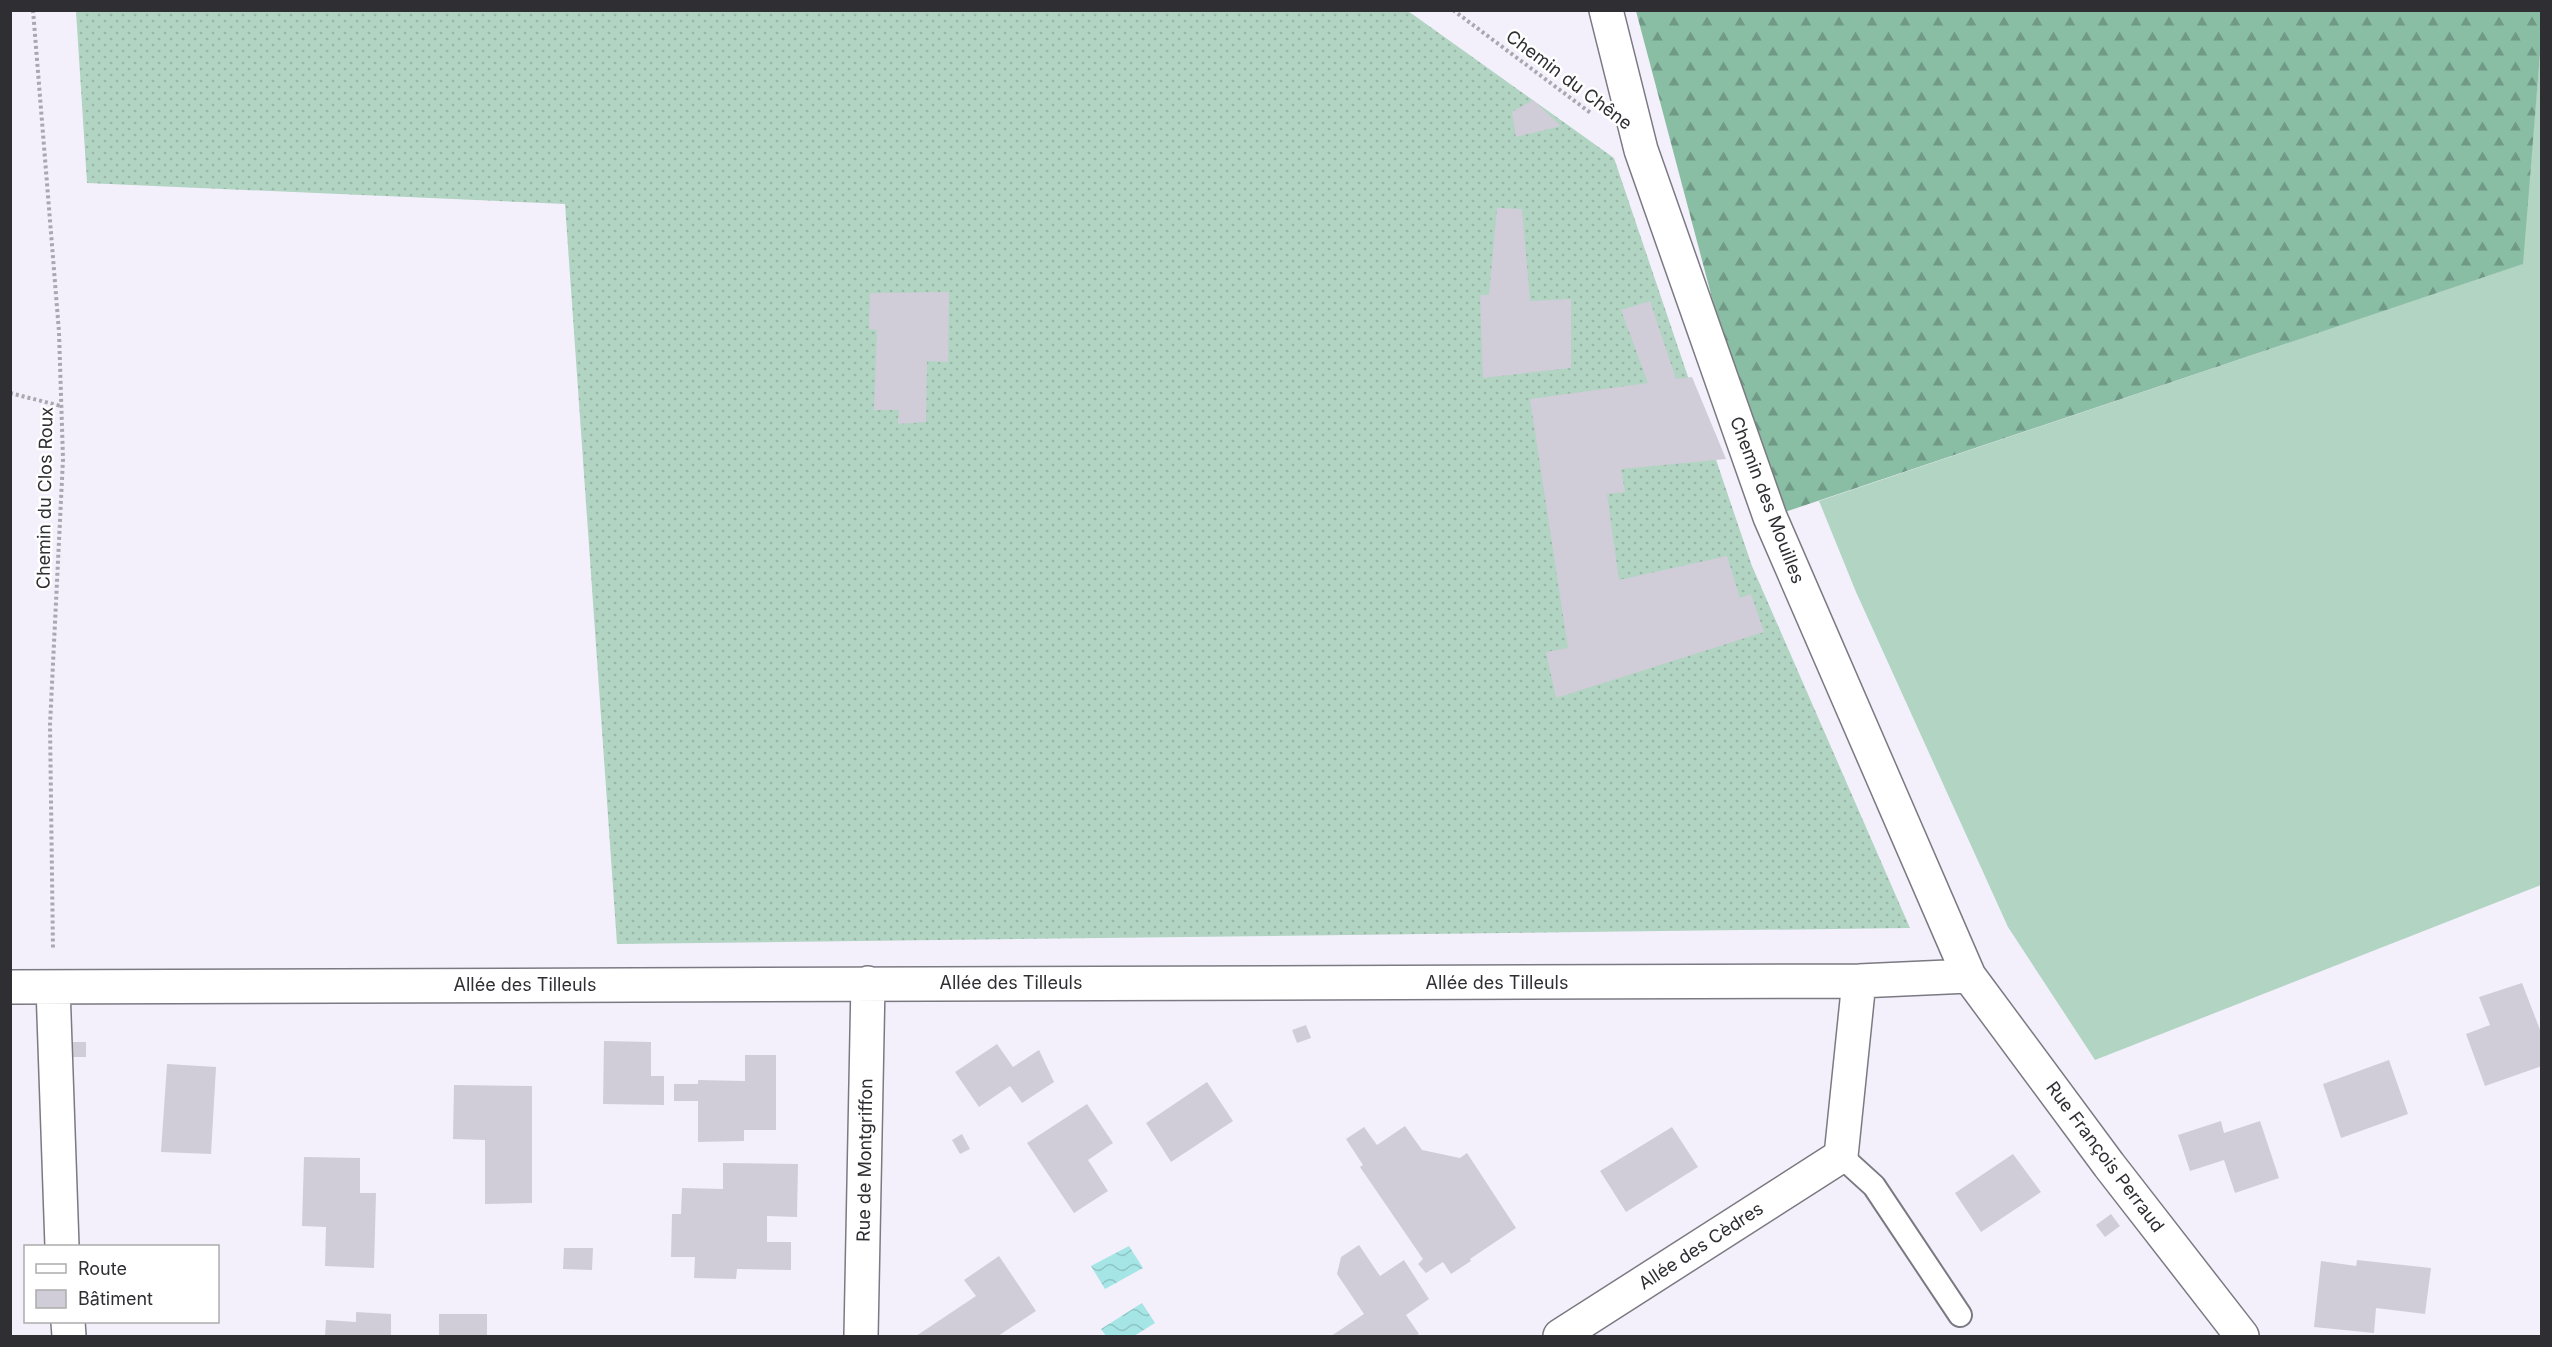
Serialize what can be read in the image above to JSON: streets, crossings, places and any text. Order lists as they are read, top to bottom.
{
  "streets": {
    "street": [
      "Chemin des Mouilles",
      "Allée des Tilleuls",
      "Rue François Perraud",
      "Rue de Montgriffon",
      "Allée des Cèdres"
    ],
    "path": ["Chemin du Chêne", "Chemin du Clos Roux"]
  },
  "crossings": [
    ["Chemin du Clos Roux", "Allée des Tilleuls"],
    ["Chemin des Mouilles", "Allée des Tilleuls"],
    ["Chemin des Mouilles", "Rue François Perraud"],
    ["Allée des Tilleuls", "Rue François Perraud"],
    ["Allée des Tilleuls", "Rue de Montgriffon"]
  ],
  "legend": ["Route", "Bâtiment"]
}
